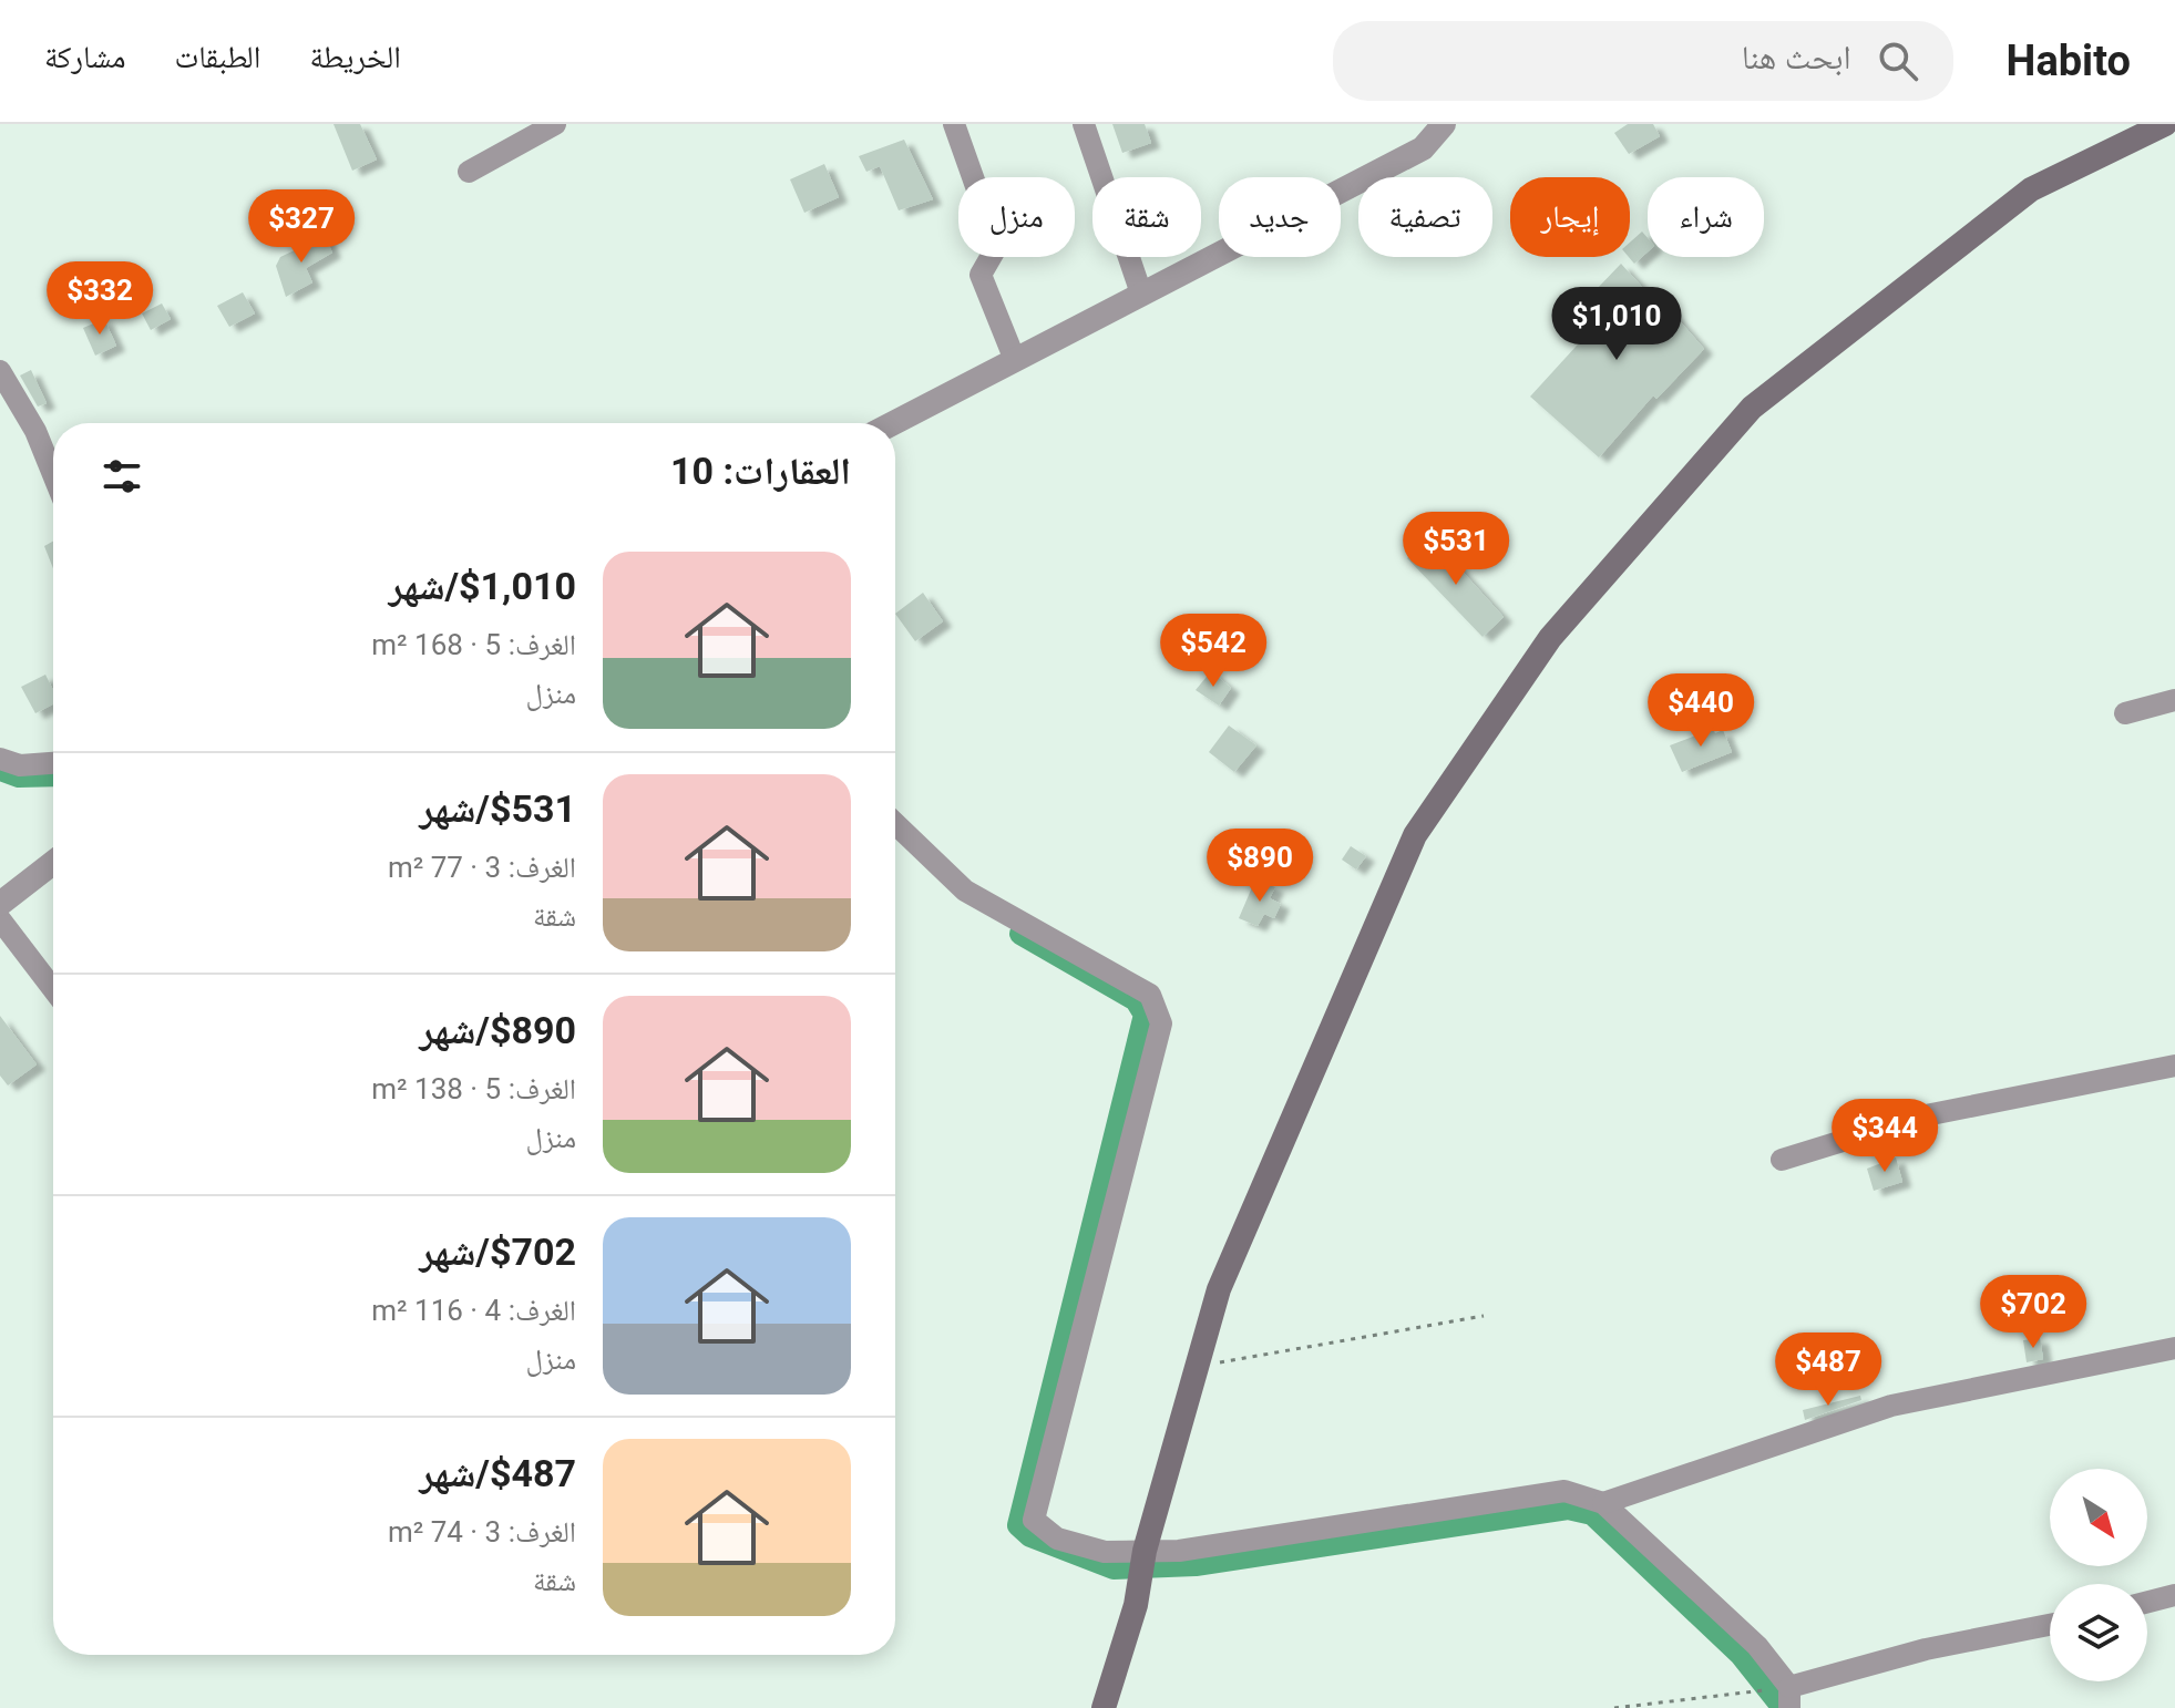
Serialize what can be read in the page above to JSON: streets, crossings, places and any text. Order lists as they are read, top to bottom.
{
  "north": "bottom right",
  "page": {
    "header": "Habito",
    "search": "ابحث هنا",
    "nav": ["الخريطة", "الطبقات", "مشاركة"],
    "chip": [
      "شراء",
      "إيجار",
      "تصفية",
      "جديد",
      "شقة",
      "منزل"
    ],
    "price": [
      "$327",
      "$332",
      "$1,010",
      "$531",
      "$542",
      "$440",
      "$890",
      "$344",
      "$702",
      "$487"
    ],
    "heading": "العقارات: 10",
    "list": [
      {
        "name": "$1,010/شهر",
        "note": "الغرف: 5 · 168 m² · منزل"
      },
      {
        "name": "$531/شهر",
        "note": "الغرف: 3 · 77 m² · شقة"
      },
      {
        "name": "$890/شهر",
        "note": "الغرف: 5 · 138 m² · منزل"
      },
      {
        "name": "$702/شهر",
        "note": "الغرف: 4 · 116 m² · منزل"
      },
      {
        "name": "$487/شهر",
        "note": "الغرف: 3 · 74 m² · شقة"
      }
    ]
  }
}
